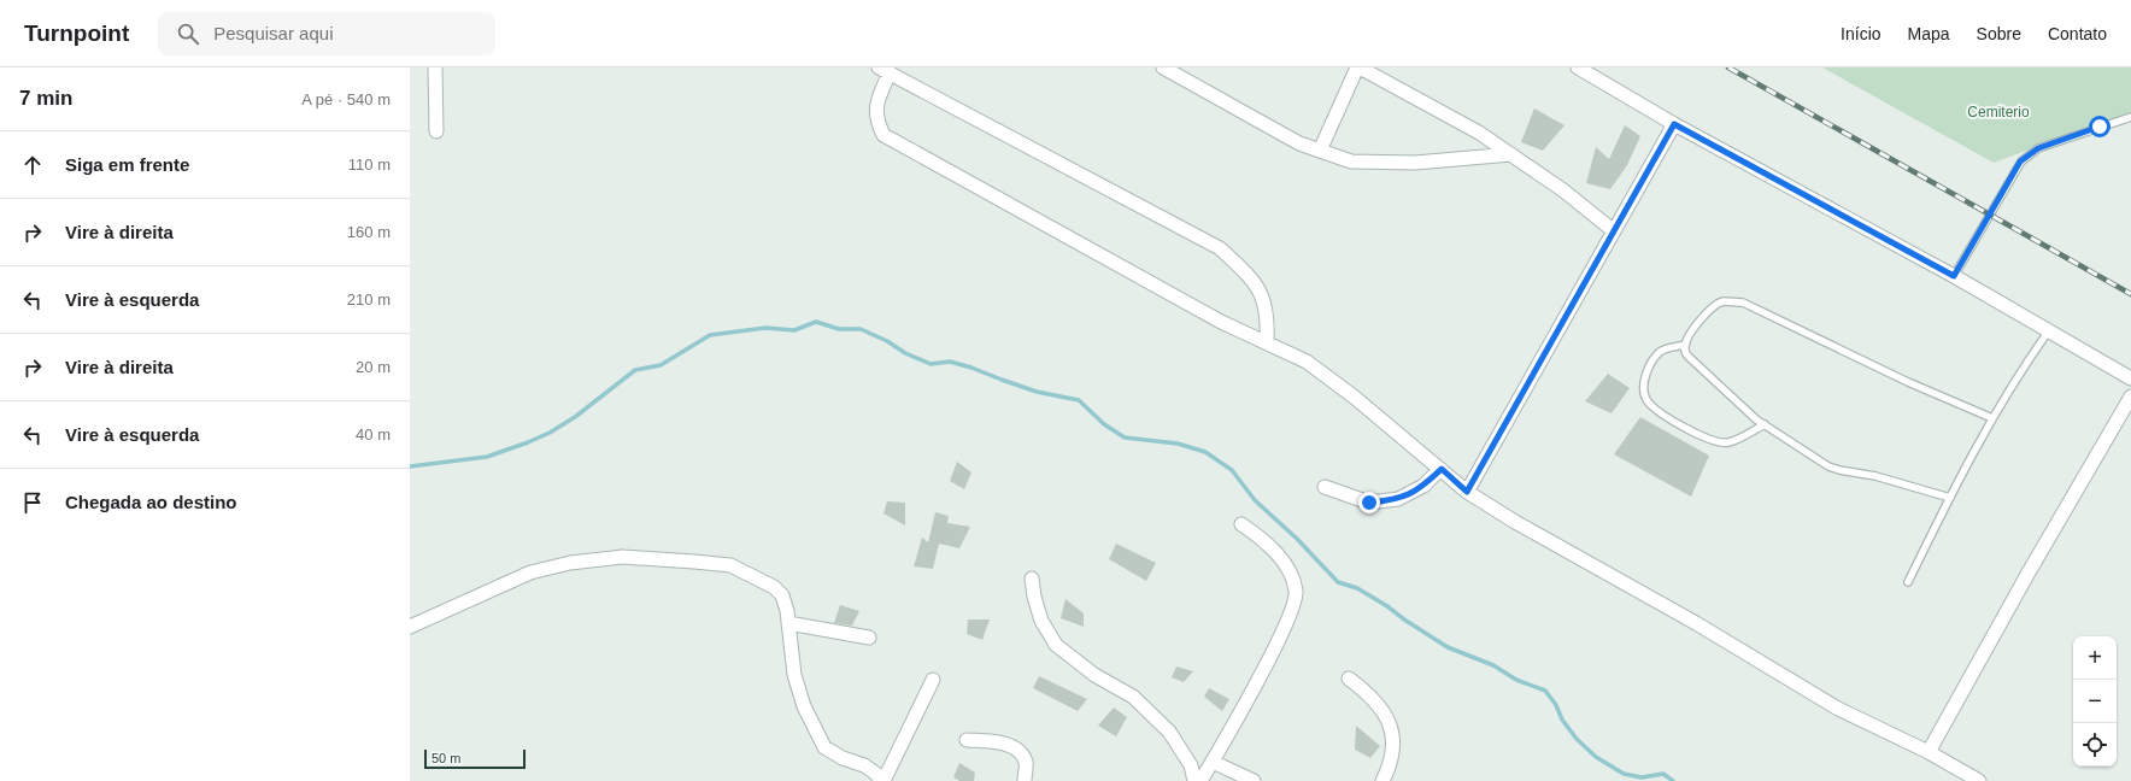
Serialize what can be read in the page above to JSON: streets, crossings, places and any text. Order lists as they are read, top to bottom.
{
  "parks": ["Cemiterio"],
  "scale_bar": "50 m",
  "page": {
    "header": "Turnpoint",
    "search": "Pesquisar aqui",
    "nav": [
      "Início",
      "Mapa",
      "Sobre",
      "Contato"
    ],
    "heading": ["7 min", "A pé · 540 m"],
    "list": [
      ["Siga em frente", "110 m"],
      ["Vire à direita", "160 m"],
      ["Vire à esquerda", "210 m"],
      ["Vire à direita", "20 m"],
      ["Vire à esquerda", "40 m"],
      "Chegada ao destino"
    ],
    "map_buttons": ["+", "−"],
    "scale": "50 m"
  }
}
